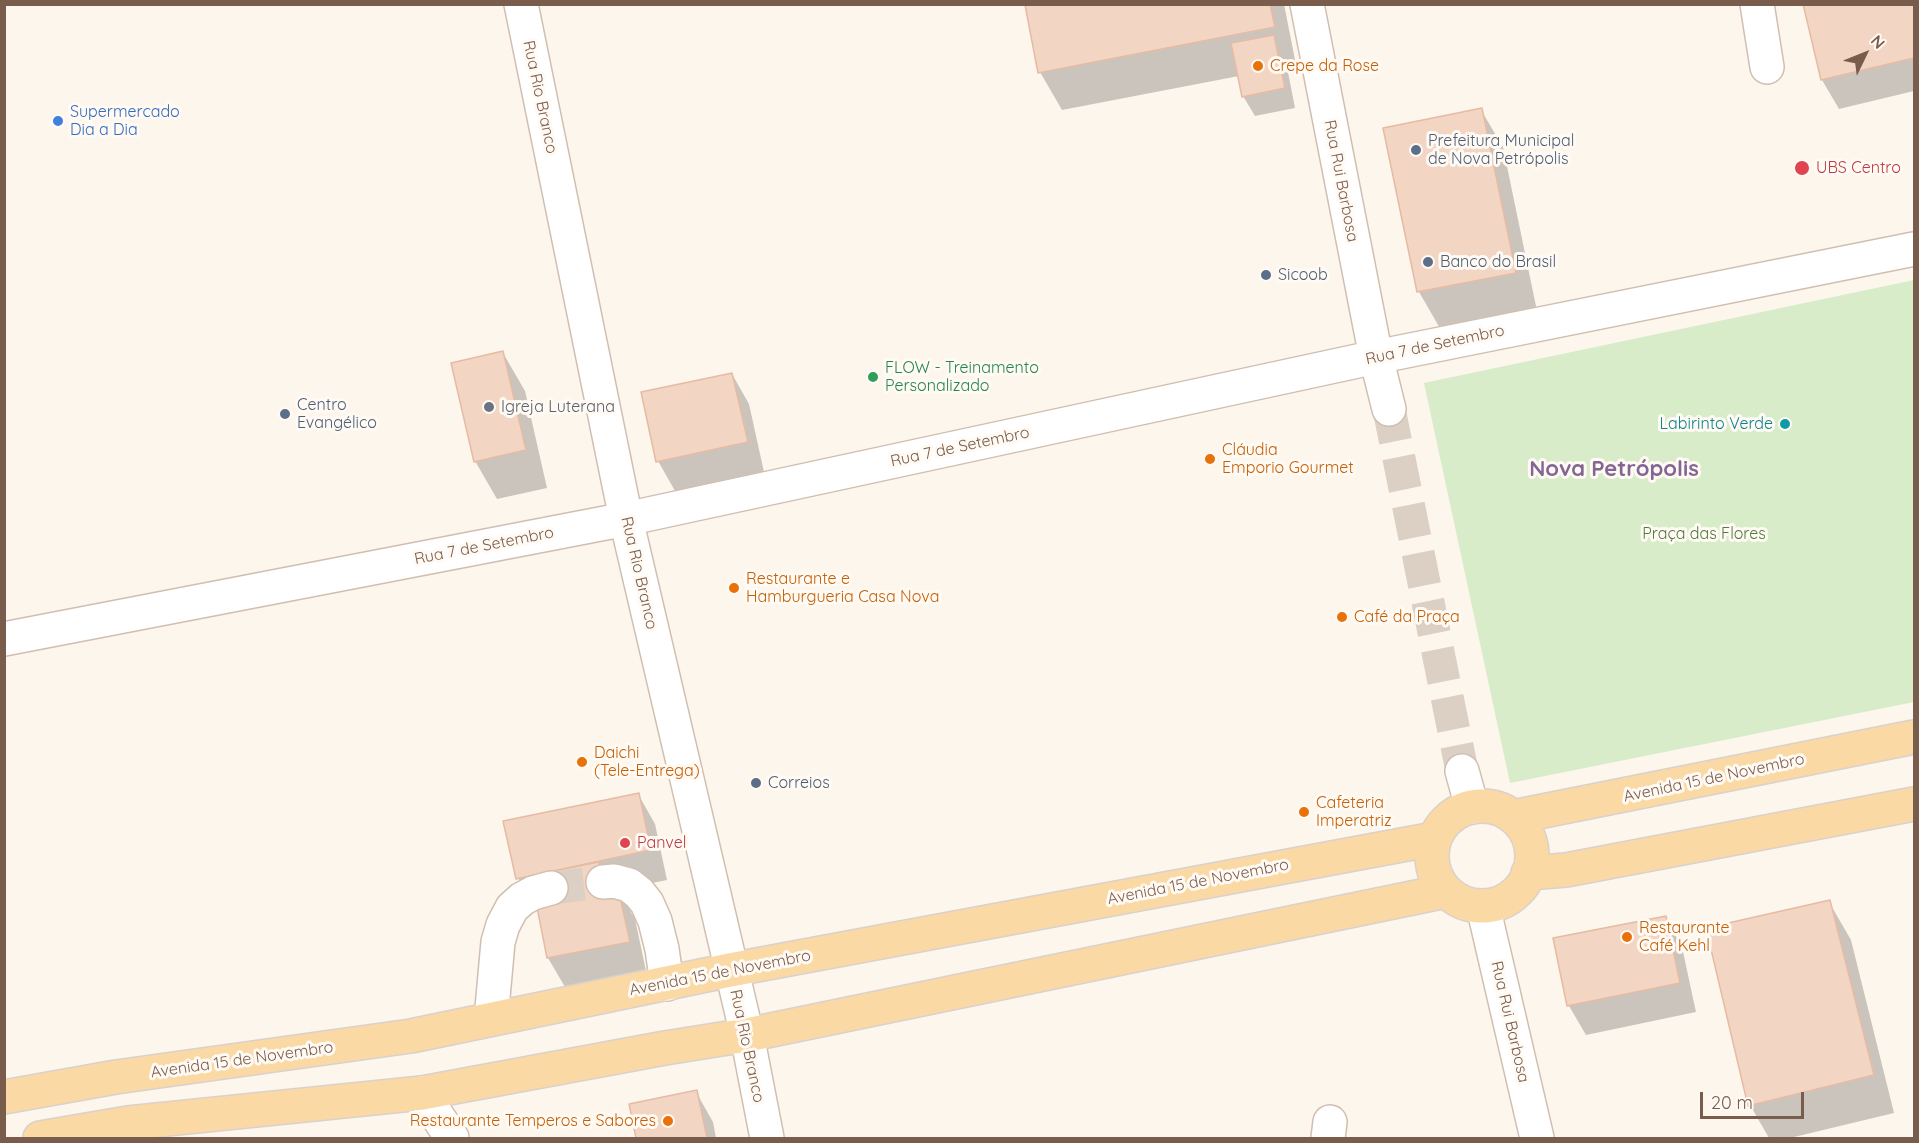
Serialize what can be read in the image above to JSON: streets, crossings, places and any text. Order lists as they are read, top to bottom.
{
  "streets": {
    "main road": ["Avenida 15 de Novembro"],
    "street": ["Rua Rio Branco", "Rua Rui Barbosa", "Rua 7 de Setembro"]
  },
  "crossings": [
    ["Rua Rio Branco", "Rua 7 de Setembro"],
    ["Rua Rio Branco", "Avenida 15 de Novembro"],
    ["Rua Rui Barbosa", "Rua 7 de Setembro"],
    ["Rua Rui Barbosa", "Avenida 15 de Novembro"]
  ],
  "districts": ["Nova Petrópolis"],
  "parks": ["Praça das Flores"],
  "places": [
    "Crepe da Rose",
    "Supermercado Dia a Dia",
    "Prefeitura Municipal de Nova Petrópolis",
    "UBS Centro",
    "Banco do Brasil",
    "Sicoob",
    "FLOW - Treinamento Personalizado",
    "Igreja Luterana",
    "Centro Evangélico",
    "Labirinto Verde",
    "Cláudia Emporio Gourmet",
    "Restaurante e Hamburgueria Casa Nova",
    "Café da Praça",
    "Daichi (Tele-Entrega)",
    "Correios",
    "Cafeteria Imperatriz",
    "Panvel",
    "Restaurante Café Kehl",
    "Restaurante Temperos e Sabores"
  ],
  "scale_bar": "20 m",
  "north": "top right"
}
